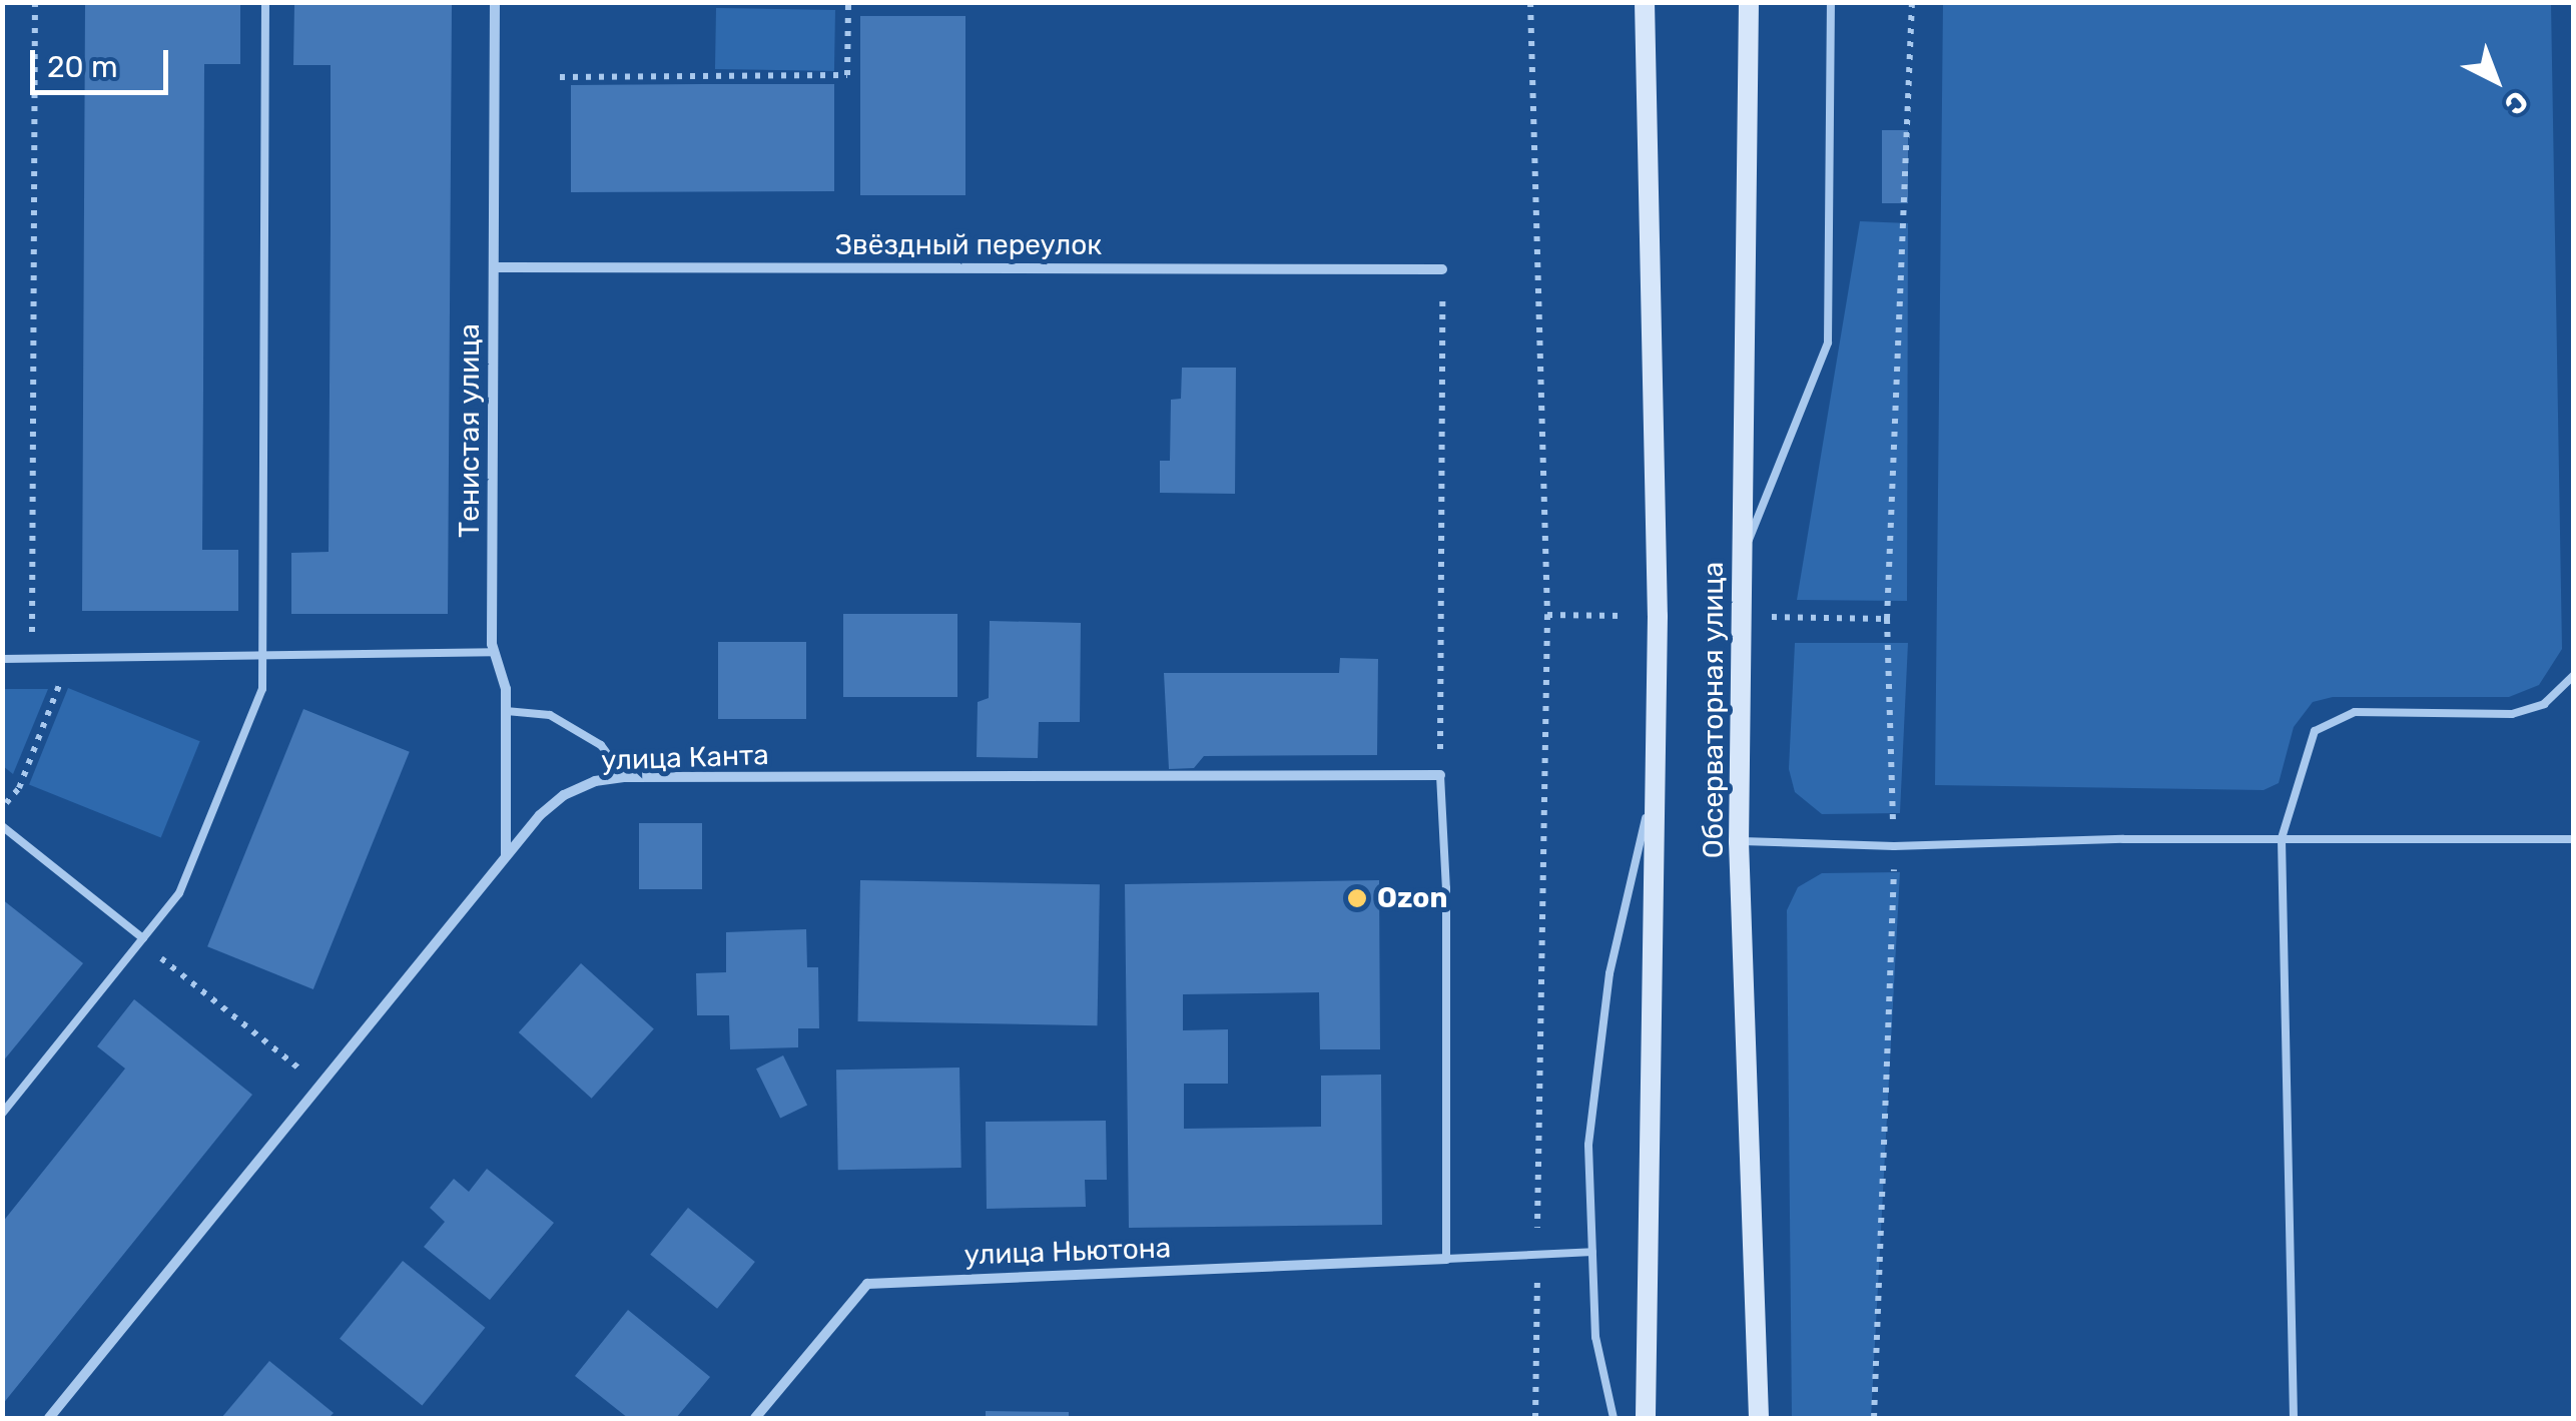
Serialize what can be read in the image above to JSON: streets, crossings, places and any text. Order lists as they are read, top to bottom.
{
  "streets": {
    "main road": ["Обсерваторная улица"],
    "street": [
      "Звёздный переулок",
      "Тенистая улица",
      "улица Канта",
      "улица Ньютона"
    ]
  },
  "crossings": [
    ["Звёздный переулок", "Тенистая улица"],
    ["Тенистая улица", "улица Канта"]
  ],
  "places": ["Ozon"],
  "scale_bar": "20 m",
  "north": "bottom right"
}
